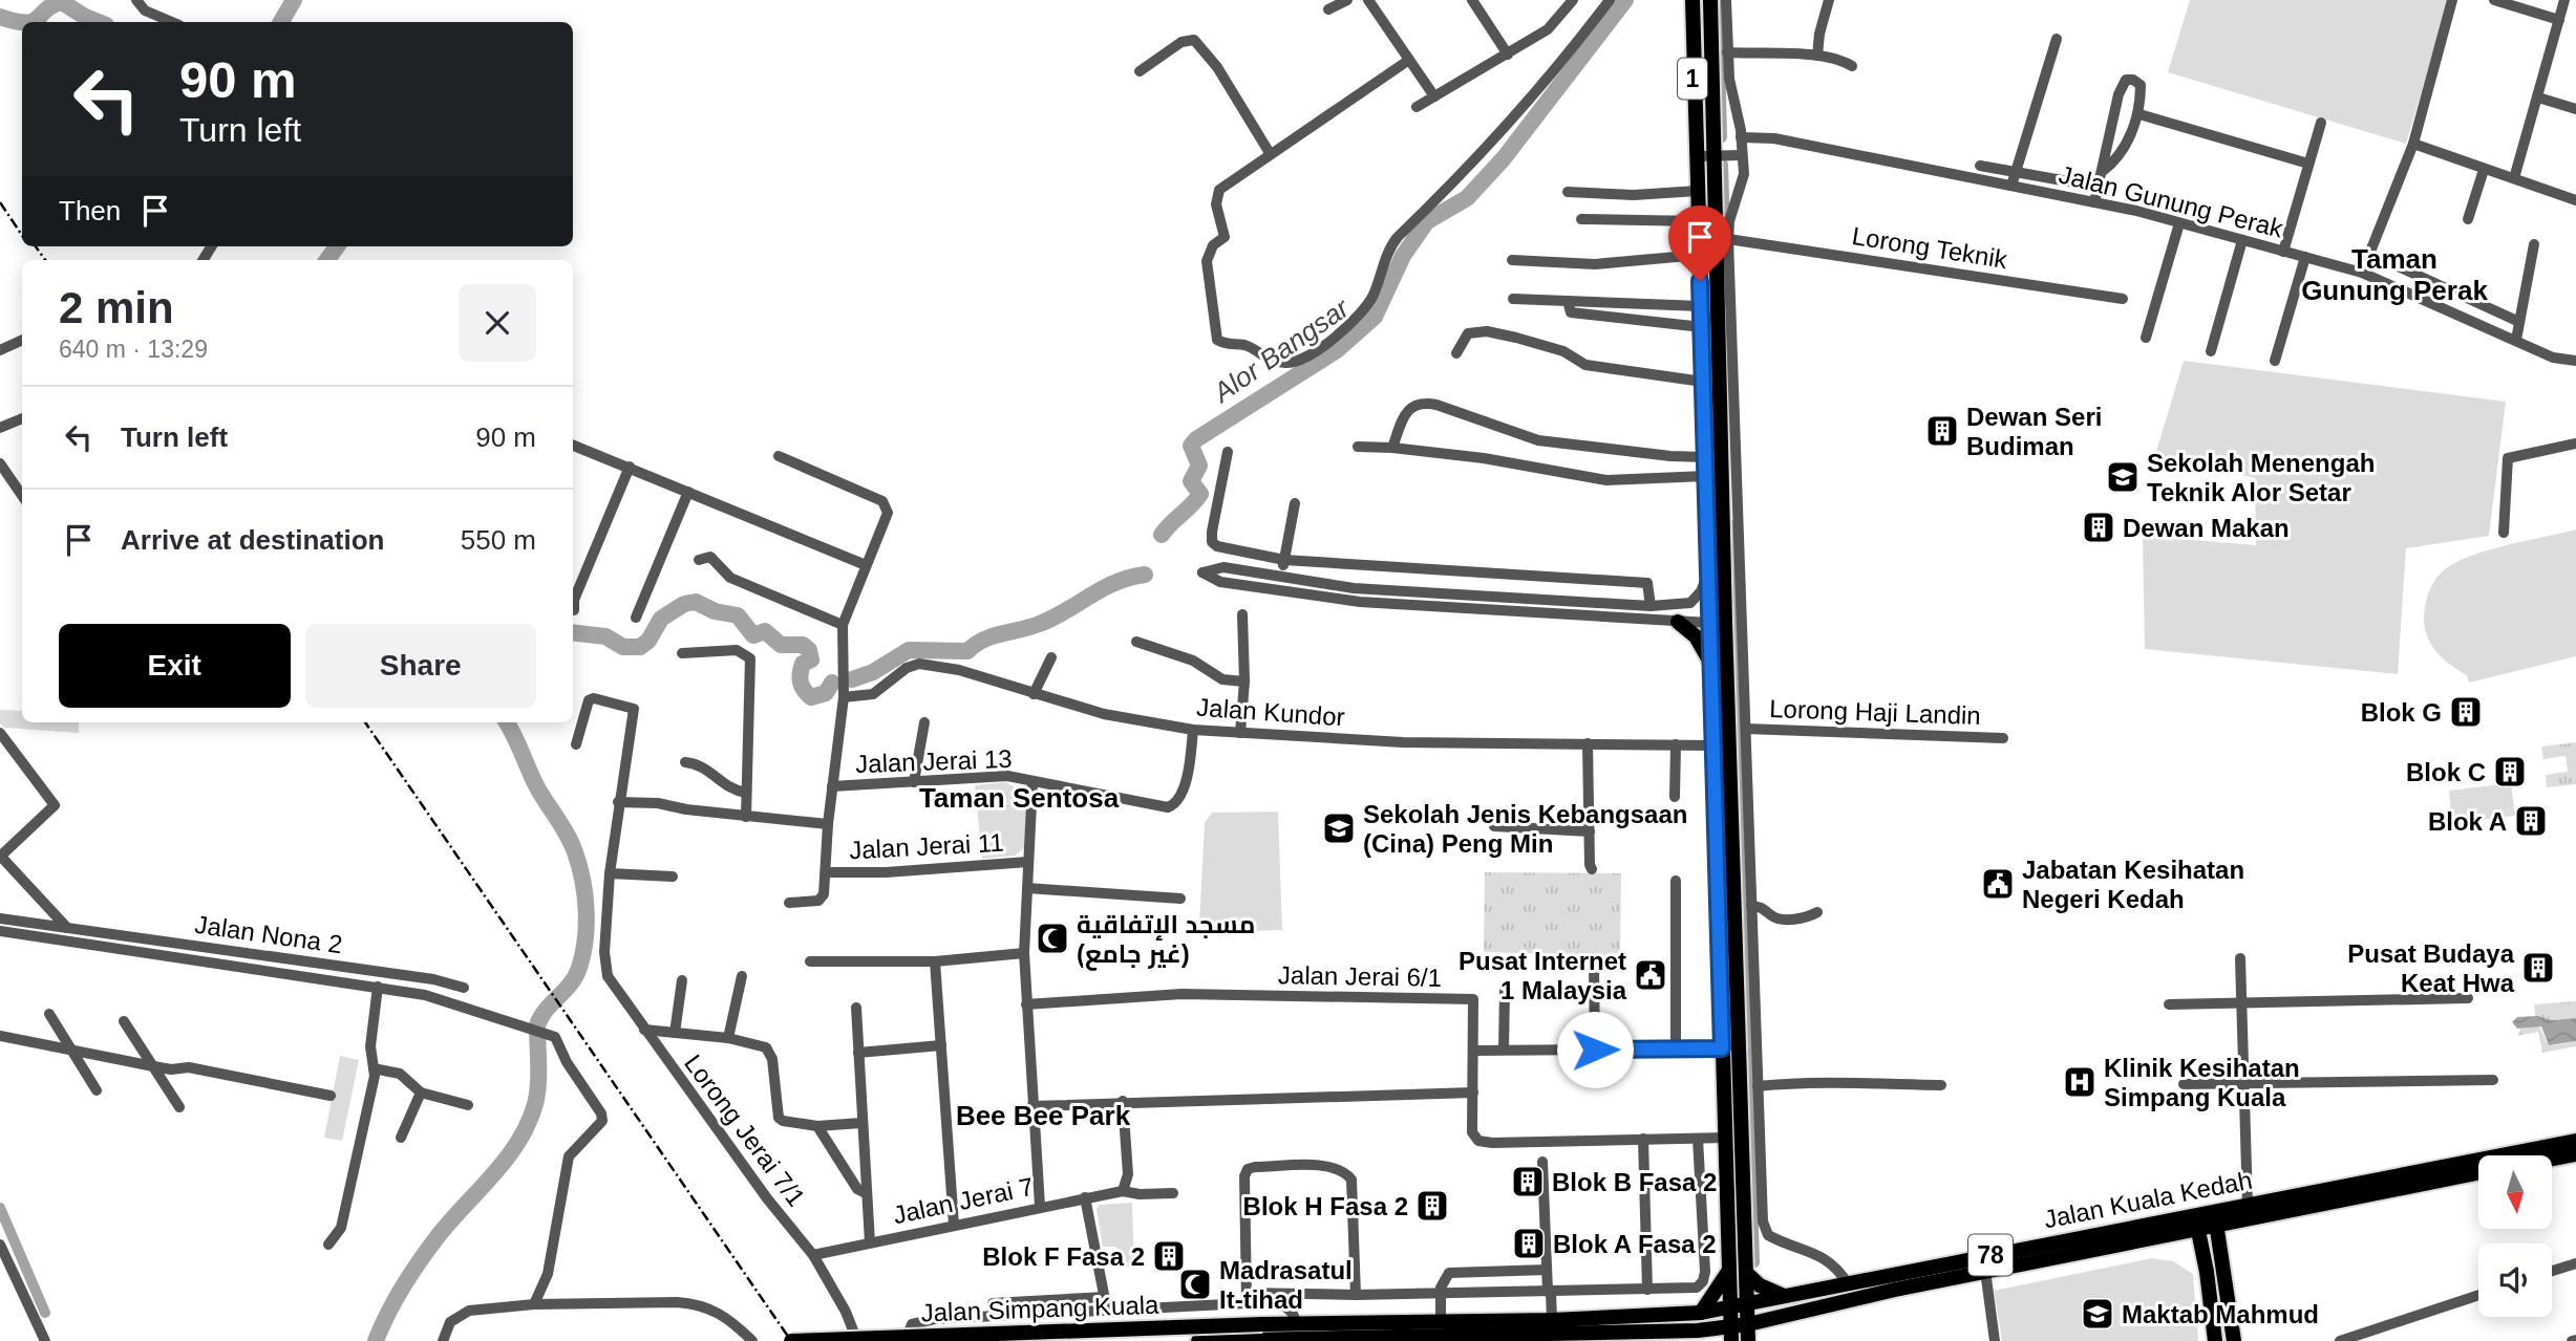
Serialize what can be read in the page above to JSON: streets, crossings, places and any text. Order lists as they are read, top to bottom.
{
  "streets": {
    "main road": [
      "1",
      "Jalan Kuala Kedah",
      "78",
      "Jalan Simpang Kuala"
    ],
    "street": [
      "Jalan Gunung Perak",
      "Lorong Teknik",
      "Jalan Kundor",
      "Lorong Haji Landin",
      "Jalan Jerai 13",
      "Jalan Jerai 11",
      "Jalan Nona 2",
      "Jalan Jerai 6/1",
      "Lorong Jerai 7/1",
      "Jalan Jerai 7"
    ]
  },
  "crossings": [
    ["1", "Jalan Kundor"],
    ["1", "Jalan Kuala Kedah"],
    ["1", "Jalan Simpang Kuala"],
    ["Jalan Kundor", "Jalan Jerai 13"],
    ["Lorong Jerai 7/1", "Jalan Jerai 7"],
    ["Jalan Kuala Kedah", "Jalan Simpang Kuala"]
  ],
  "districts": ["Taman Gunung Perak", "Taman Sentosa", "Bee Bee Park"],
  "water": ["Alor Bangsar"],
  "places": {
    "building": [
      "Dewan Seri Budiman",
      "Dewan Makan",
      "Blok G",
      "Blok C",
      "Blok A",
      "Pusat Budaya Keat Hwa",
      "Blok B Fasa 2",
      "Blok H Fasa 2",
      "Blok A Fasa 2",
      "Blok F Fasa 2"
    ],
    "school or university": ["Sekolah Menengah Teknik Alor Setar", "Sekolah Jenis Kebangsaan (Cina) Peng Min", "Maktab Mahmud"],
    "public building": ["Jabatan Kesihatan Negeri Kedah", "Pusat Internet 1 Malaysia"],
    "mosque": ["مسجد الإتفاقية (غير جامع)", "Madrasatul It-tihad"],
    "hospital": ["Klinik Kesihatan Simpang Kuala"]
  },
  "north": "bottom",
  "page": {
    "turn": ["90 m", "Turn left"],
    "then": "Then",
    "heading": ["2 min", "640 m · 13:29"],
    "list": [
      {
        "name": "Turn left",
        "value": "90 m"
      },
      {
        "name": "Arrive at destination",
        "value": "550 m"
      }
    ],
    "buttons": ["Exit", "Share"]
  }
}
